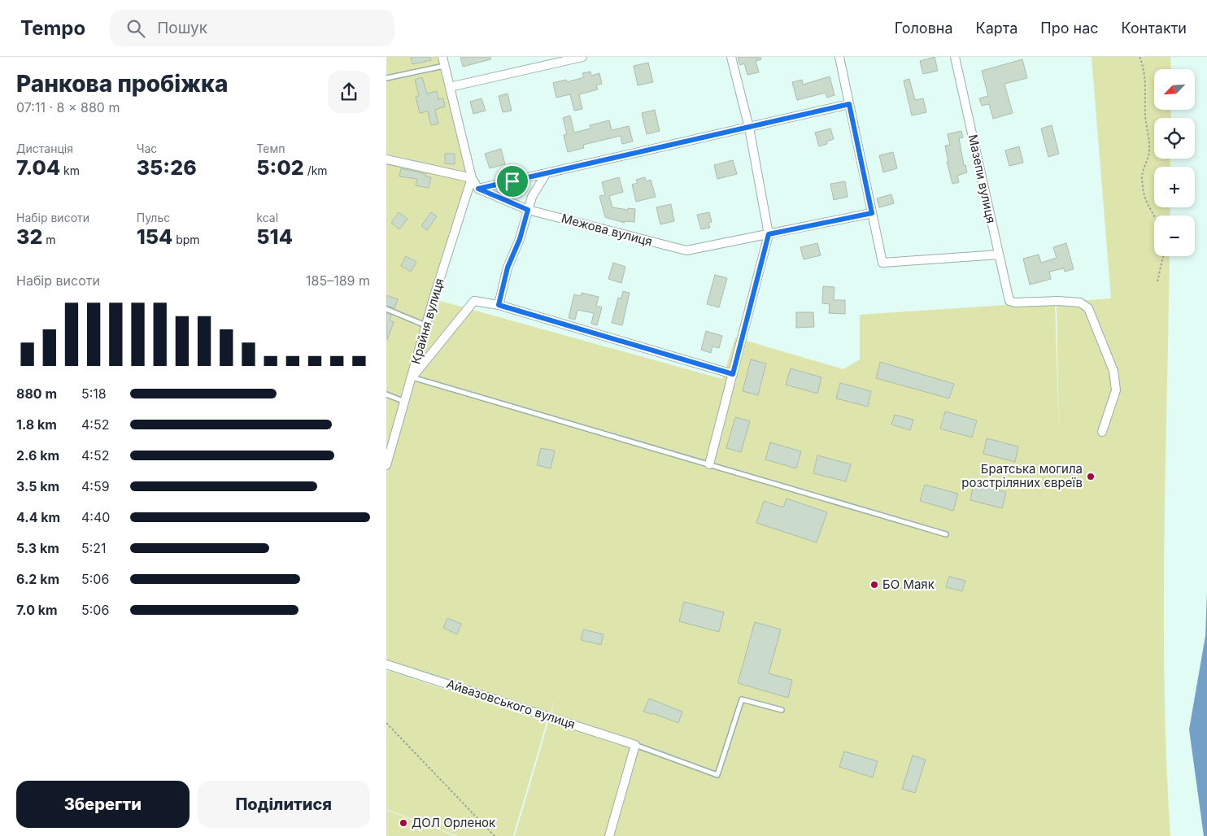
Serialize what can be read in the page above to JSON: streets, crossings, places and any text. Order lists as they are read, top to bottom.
{
  "streets": {
    "street": [
      "Мазепи вулиця",
      "Межова вулиця",
      "Крайня вулиця",
      "Айвазовського вулиця"
    ]
  },
  "places": ["Братська могила розстріляних євреїв", "БО Маяк", "ДОЛ Орленок"],
  "north": "bottom left",
  "page": {
    "header": "Tempo",
    "search": "Пошук",
    "nav": [
      "Головна",
      "Карта",
      "Про нас",
      "Контакти"
    ],
    "heading": ["Ранкова пробіжка", "07:11 · 8 × 880 m"],
    "map_buttons": ["+", "−"],
    "stats": [
      ["Дистанція", "7.04 km"],
      ["Час", "35:26"],
      ["Темп", "5:02 /km"],
      ["Набір висоти", "32 m"],
      ["Пульс", "154 bpm"],
      ["kcal", "514"]
    ],
    "chart": ["Набір висоти", "185–189 m"],
    "list": [
      {
        "name": "880 m",
        "note": "5:18"
      },
      {
        "name": "1.8 km",
        "note": "4:52"
      },
      {
        "name": "2.6 km",
        "note": "4:52"
      },
      {
        "name": "3.5 km",
        "note": "4:59"
      },
      {
        "name": "4.4 km",
        "note": "4:40"
      },
      {
        "name": "5.3 km",
        "note": "5:21"
      },
      {
        "name": "6.2 km",
        "note": "5:06"
      },
      {
        "name": "7.0 km",
        "note": "5:06"
      }
    ],
    "buttons": ["Зберегти", "Поділитися"]
  }
}
